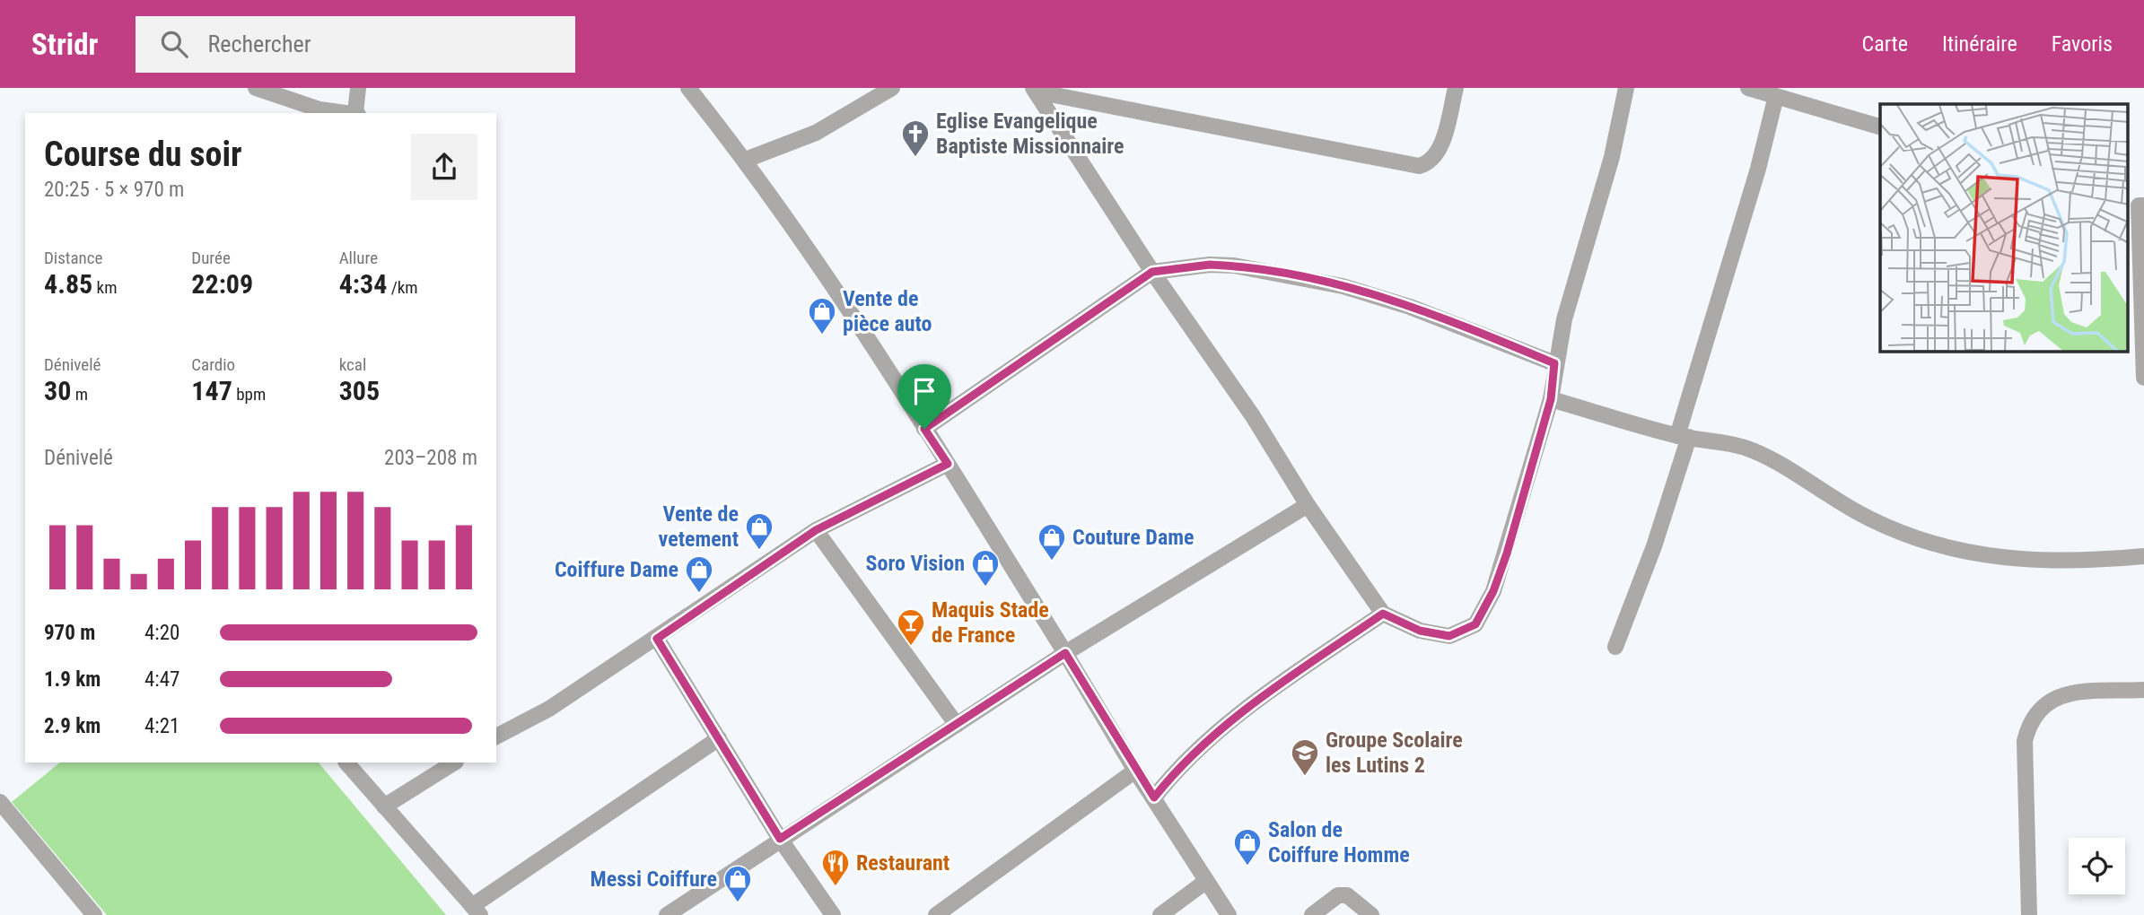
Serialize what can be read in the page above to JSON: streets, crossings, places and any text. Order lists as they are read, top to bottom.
{
  "places": {
    "church": ["Eglise Evangelique Baptiste Missionnaire"],
    "shop": [
      "Vente de pièce auto",
      "Vente de vetement",
      "Couture Dame",
      "Soro Vision",
      "Coiffure Dame",
      "Salon de Coiffure Homme",
      "Messi Coiffure"
    ],
    "bar": ["Maquis Stade de France"],
    "school or university": ["Groupe Scolaire les Lutins 2"],
    "restaurant": ["Restaurant"]
  },
  "page": {
    "header": "Stridr",
    "search": "Rechercher",
    "nav": ["Carte", "Itinéraire", "Favoris"],
    "heading": ["Course du soir", "20:25 · 5 × 970 m"],
    "stats": [
      ["Distance", "4.85 km"],
      ["Durée", "22:09"],
      ["Allure", "4:34 /km"],
      ["Dénivelé", "30 m"],
      ["Cardio", "147 bpm"],
      ["kcal", "305"]
    ],
    "chart": ["Dénivelé", "203–208 m"],
    "list": [
      {
        "name": "970 m",
        "note": "4:20"
      },
      {
        "name": "1.9 km",
        "note": "4:47"
      },
      {
        "name": "2.9 km",
        "note": "4:21"
      }
    ]
  }
}
